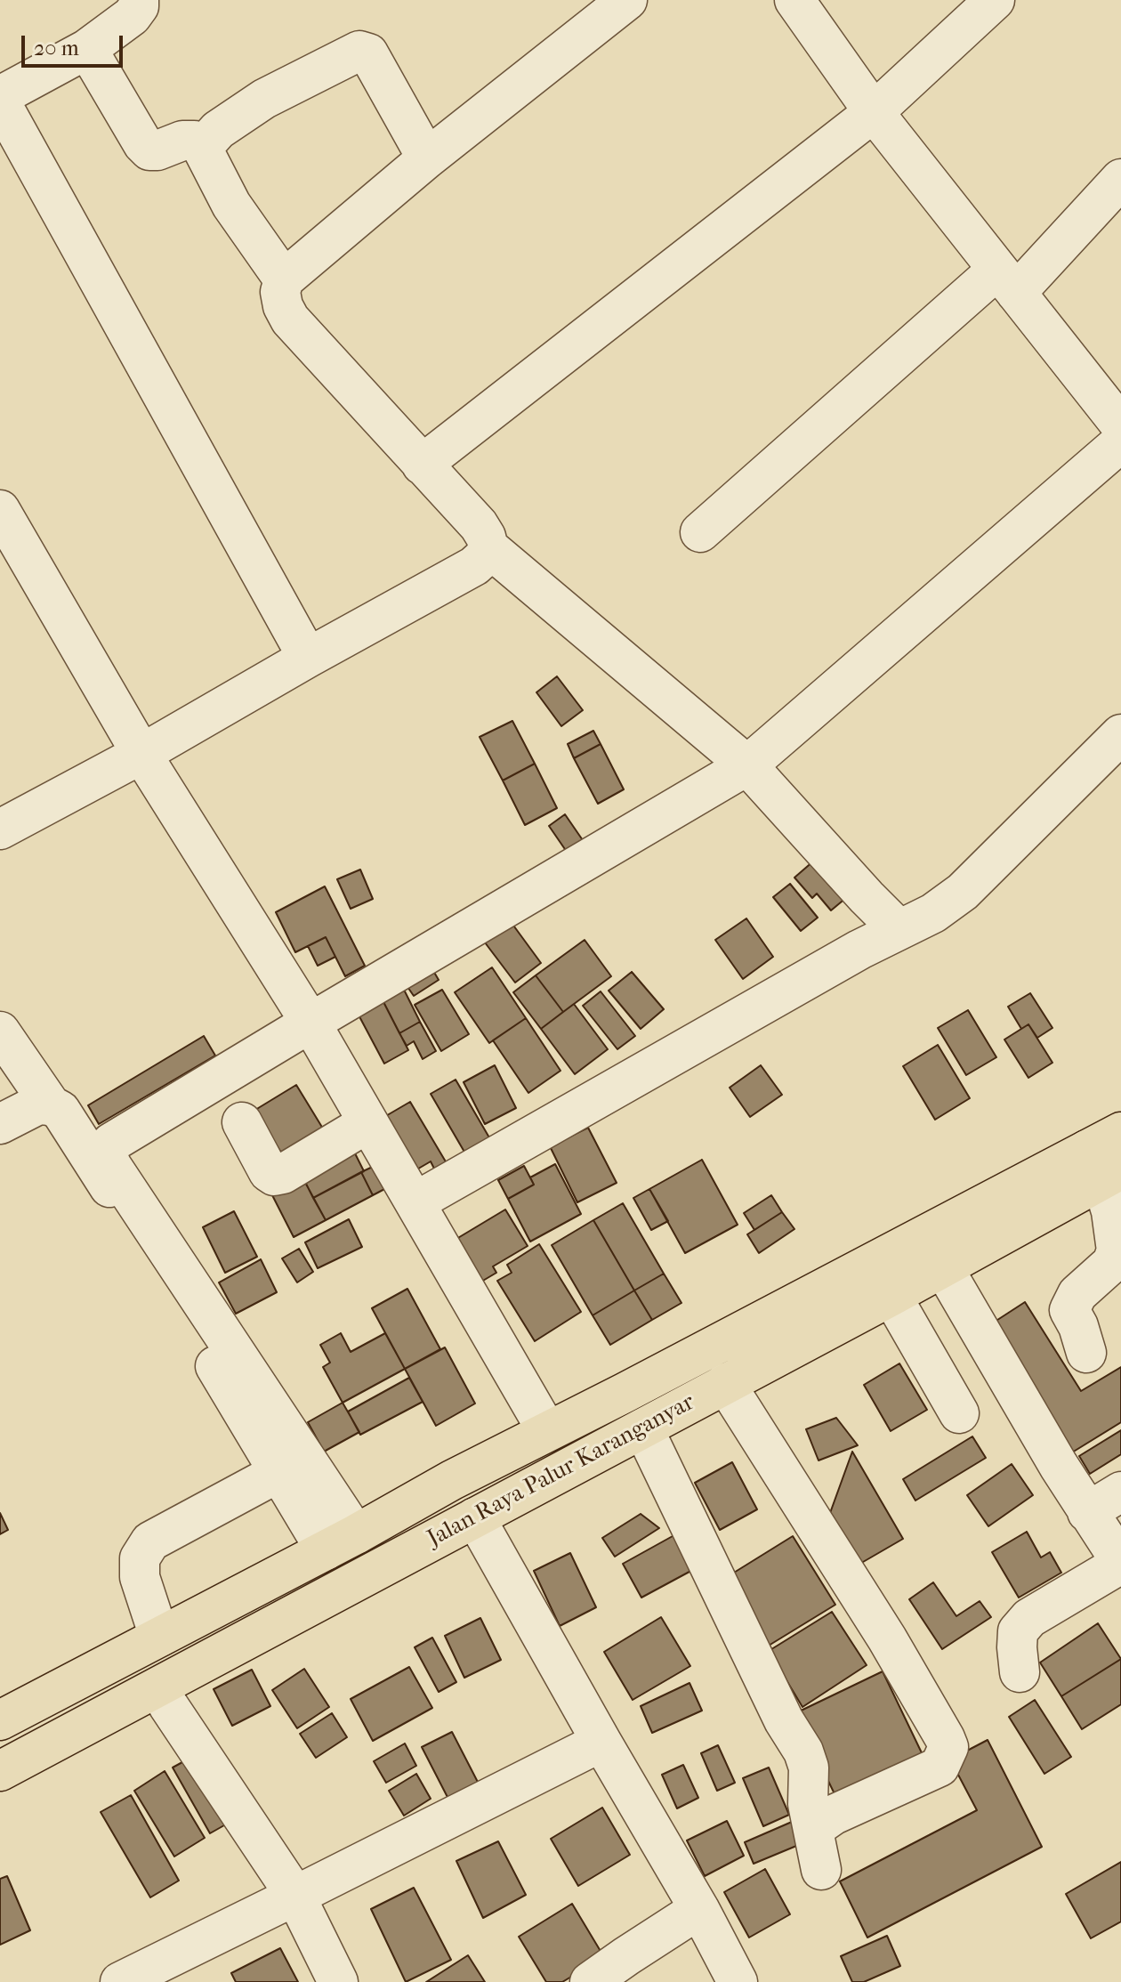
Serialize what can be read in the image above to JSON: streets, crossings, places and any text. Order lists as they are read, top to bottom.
{
  "streets": {
    "main road": ["Jalan Raya Palur Karanganyar"]
  },
  "scale_bar": "20 m"
}
